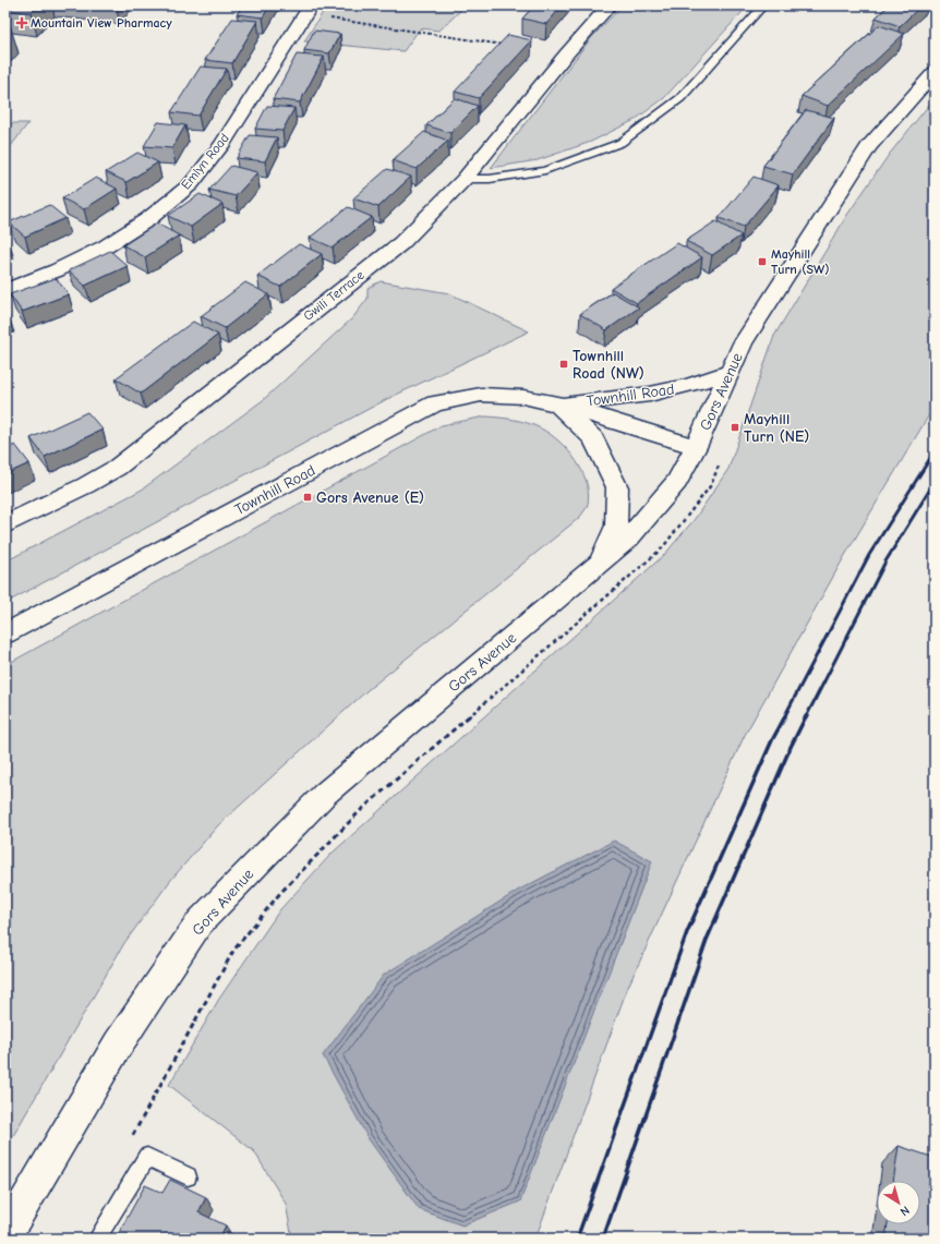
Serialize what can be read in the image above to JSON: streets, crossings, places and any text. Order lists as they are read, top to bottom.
{
  "streets": {
    "street": [
      "Emlyn Road",
      "Gwili Terrace",
      "Gors Avenue",
      "Townhill Road"
    ]
  },
  "crossings": [
    ["Gors Avenue", "Townhill Road"]
  ],
  "places": {
    "health": ["Mountain View Pharmacy"],
    "transit": [
      "Mayhill Turn (SW)",
      "Townhill Road (NW)",
      "Mayhill Turn (NE)",
      "Gors Avenue (E)"
    ]
  },
  "north": "bottom right"
}
